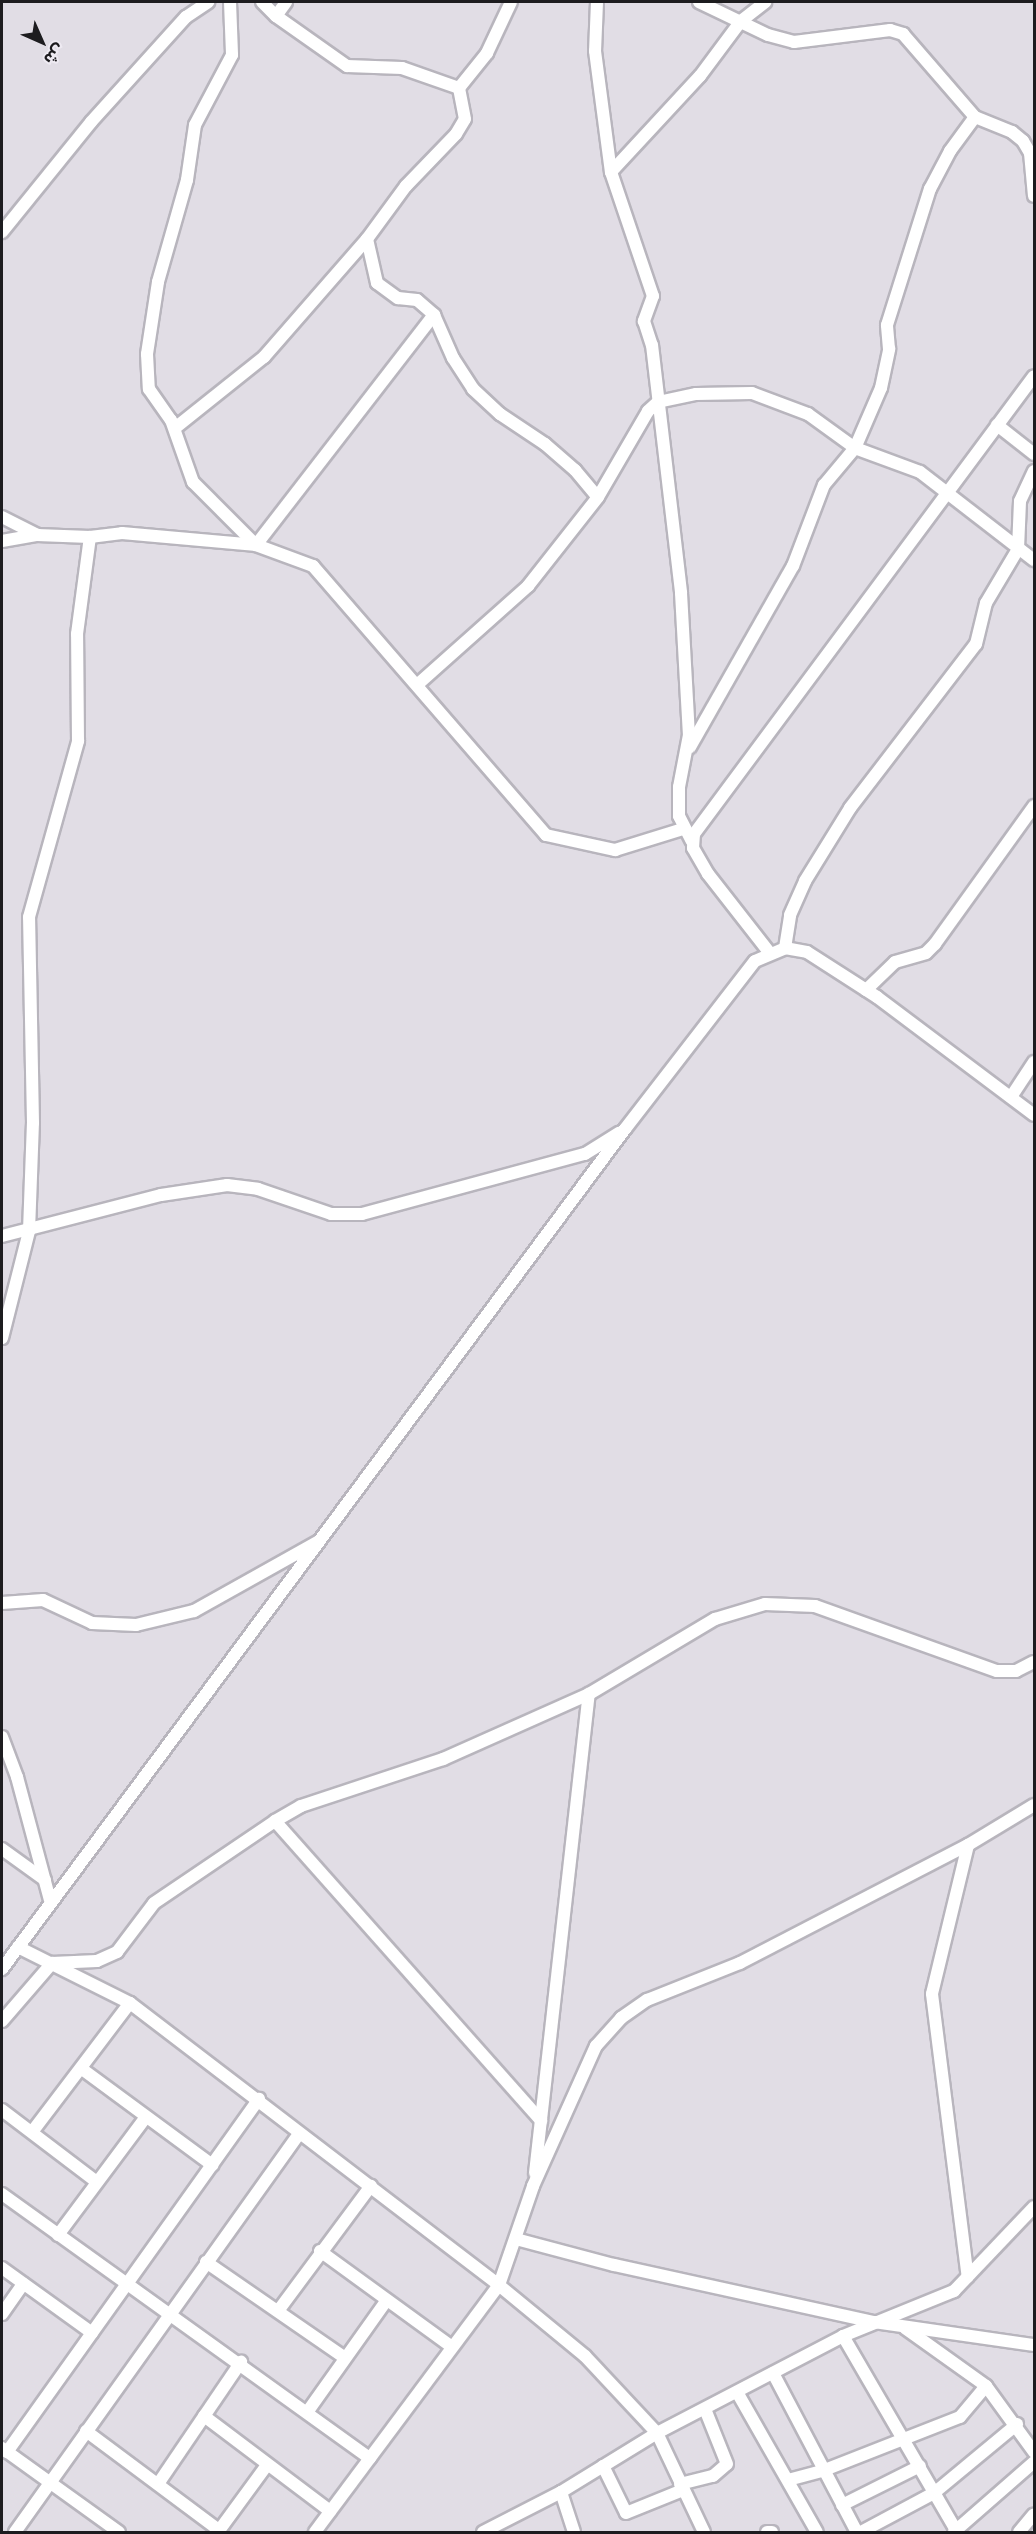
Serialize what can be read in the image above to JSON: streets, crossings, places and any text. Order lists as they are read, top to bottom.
{
  "north": "bottom right"
}
